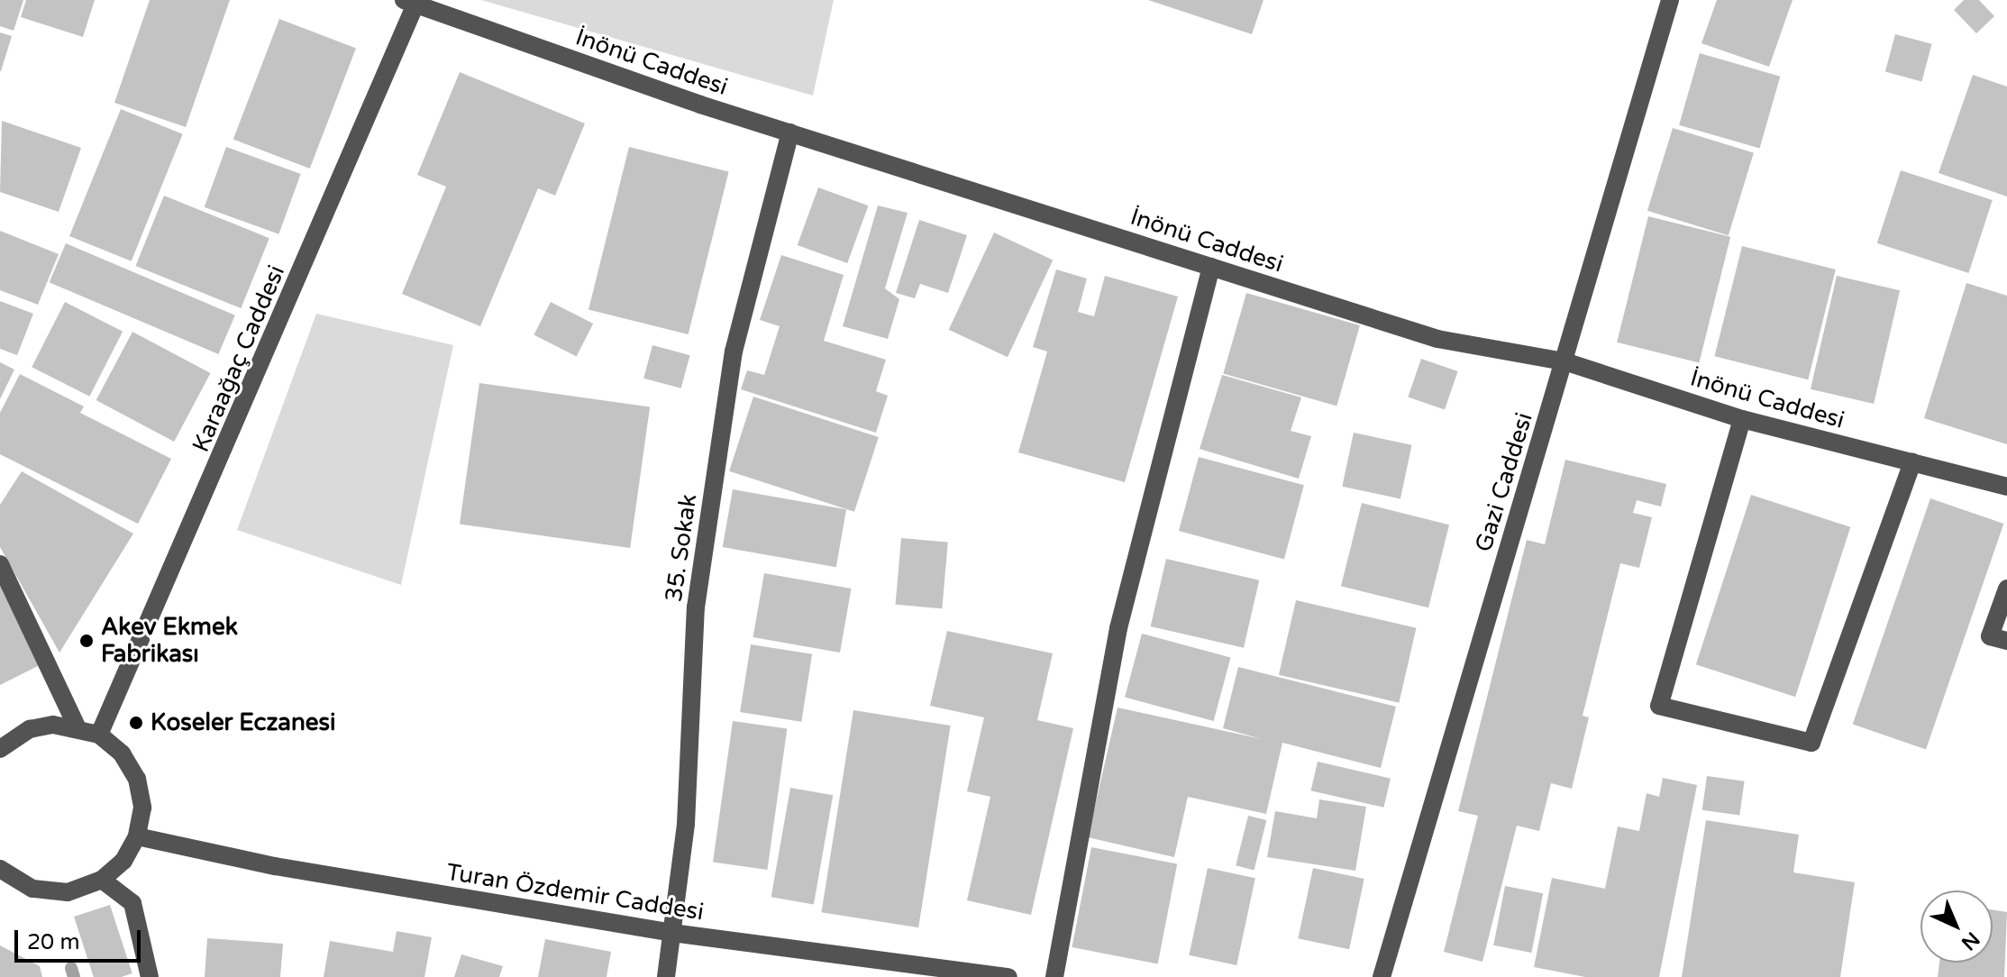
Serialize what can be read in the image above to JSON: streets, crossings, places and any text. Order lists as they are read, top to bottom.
{
  "streets": {
    "street": [
      "İnönü Caddesi",
      "Karaağaç Caddesi",
      "Gazi Caddesi",
      "35. Sokak",
      "Turan Özdemir Caddesi"
    ]
  },
  "crossings": [
    ["İnönü Caddesi", "Karaağaç Caddesi"],
    ["İnönü Caddesi", "Gazi Caddesi"],
    ["İnönü Caddesi", "35. Sokak"],
    ["35. Sokak", "Turan Özdemir Caddesi"]
  ],
  "places": ["Akev Ekmek Fabrikası", "Koseler Eczanesi"],
  "scale_bar": "20 m",
  "north": "bottom right"
}
